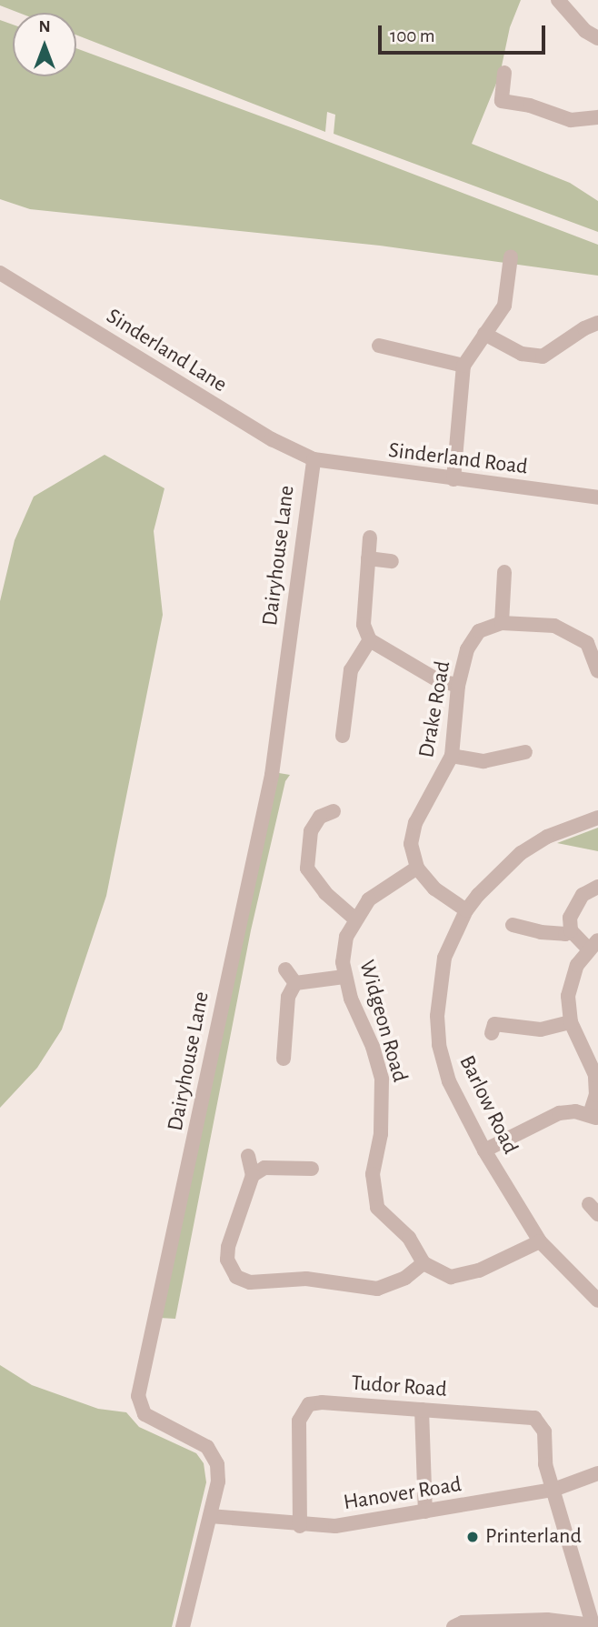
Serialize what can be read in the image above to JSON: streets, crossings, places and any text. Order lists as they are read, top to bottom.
{
  "streets": {
    "street": [
      "Sinderland Lane",
      "Sinderland Road",
      "Dairyhouse Lane",
      "Drake Road",
      "Widgeon Road",
      "Barlow Road",
      "Tudor Road",
      "Hanover Road"
    ]
  },
  "crossings": [
    ["Sinderland Lane", "Sinderland Road"],
    ["Sinderland Lane", "Dairyhouse Lane"],
    ["Sinderland Road", "Dairyhouse Lane"],
    ["Dairyhouse Lane", "Hanover Road"],
    ["Drake Road", "Widgeon Road"],
    ["Tudor Road", "Hanover Road"]
  ],
  "places": ["Printerland"],
  "scale_bar": "100 m",
  "north": "top"
}
